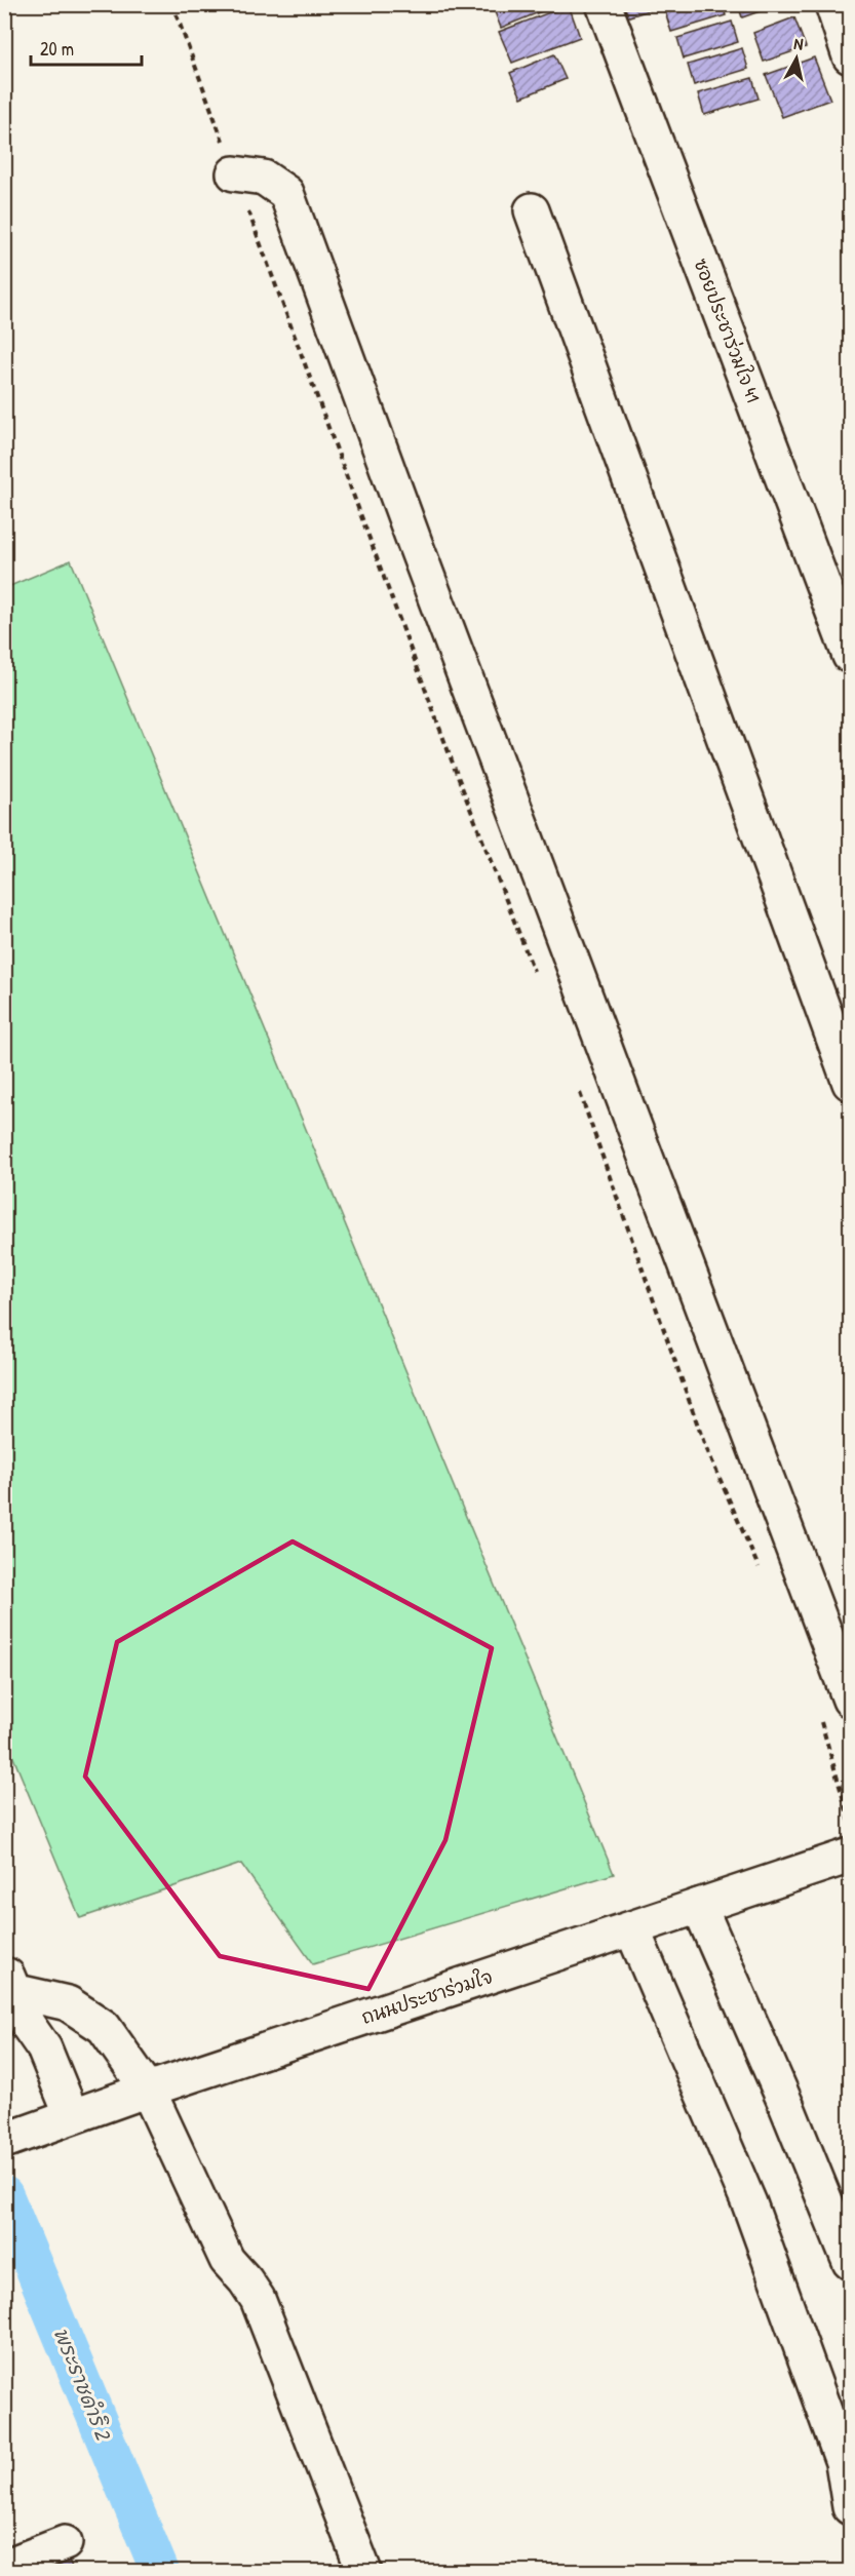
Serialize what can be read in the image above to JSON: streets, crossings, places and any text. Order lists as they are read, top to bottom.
{
  "streets": {
    "street": ["ซอยประชาร่วมใจ 41", "ถนนประชาร่วมใจ"]
  },
  "water": ["พระราชดำริ 2"],
  "scale_bar": "20 m",
  "north": "top"
}
